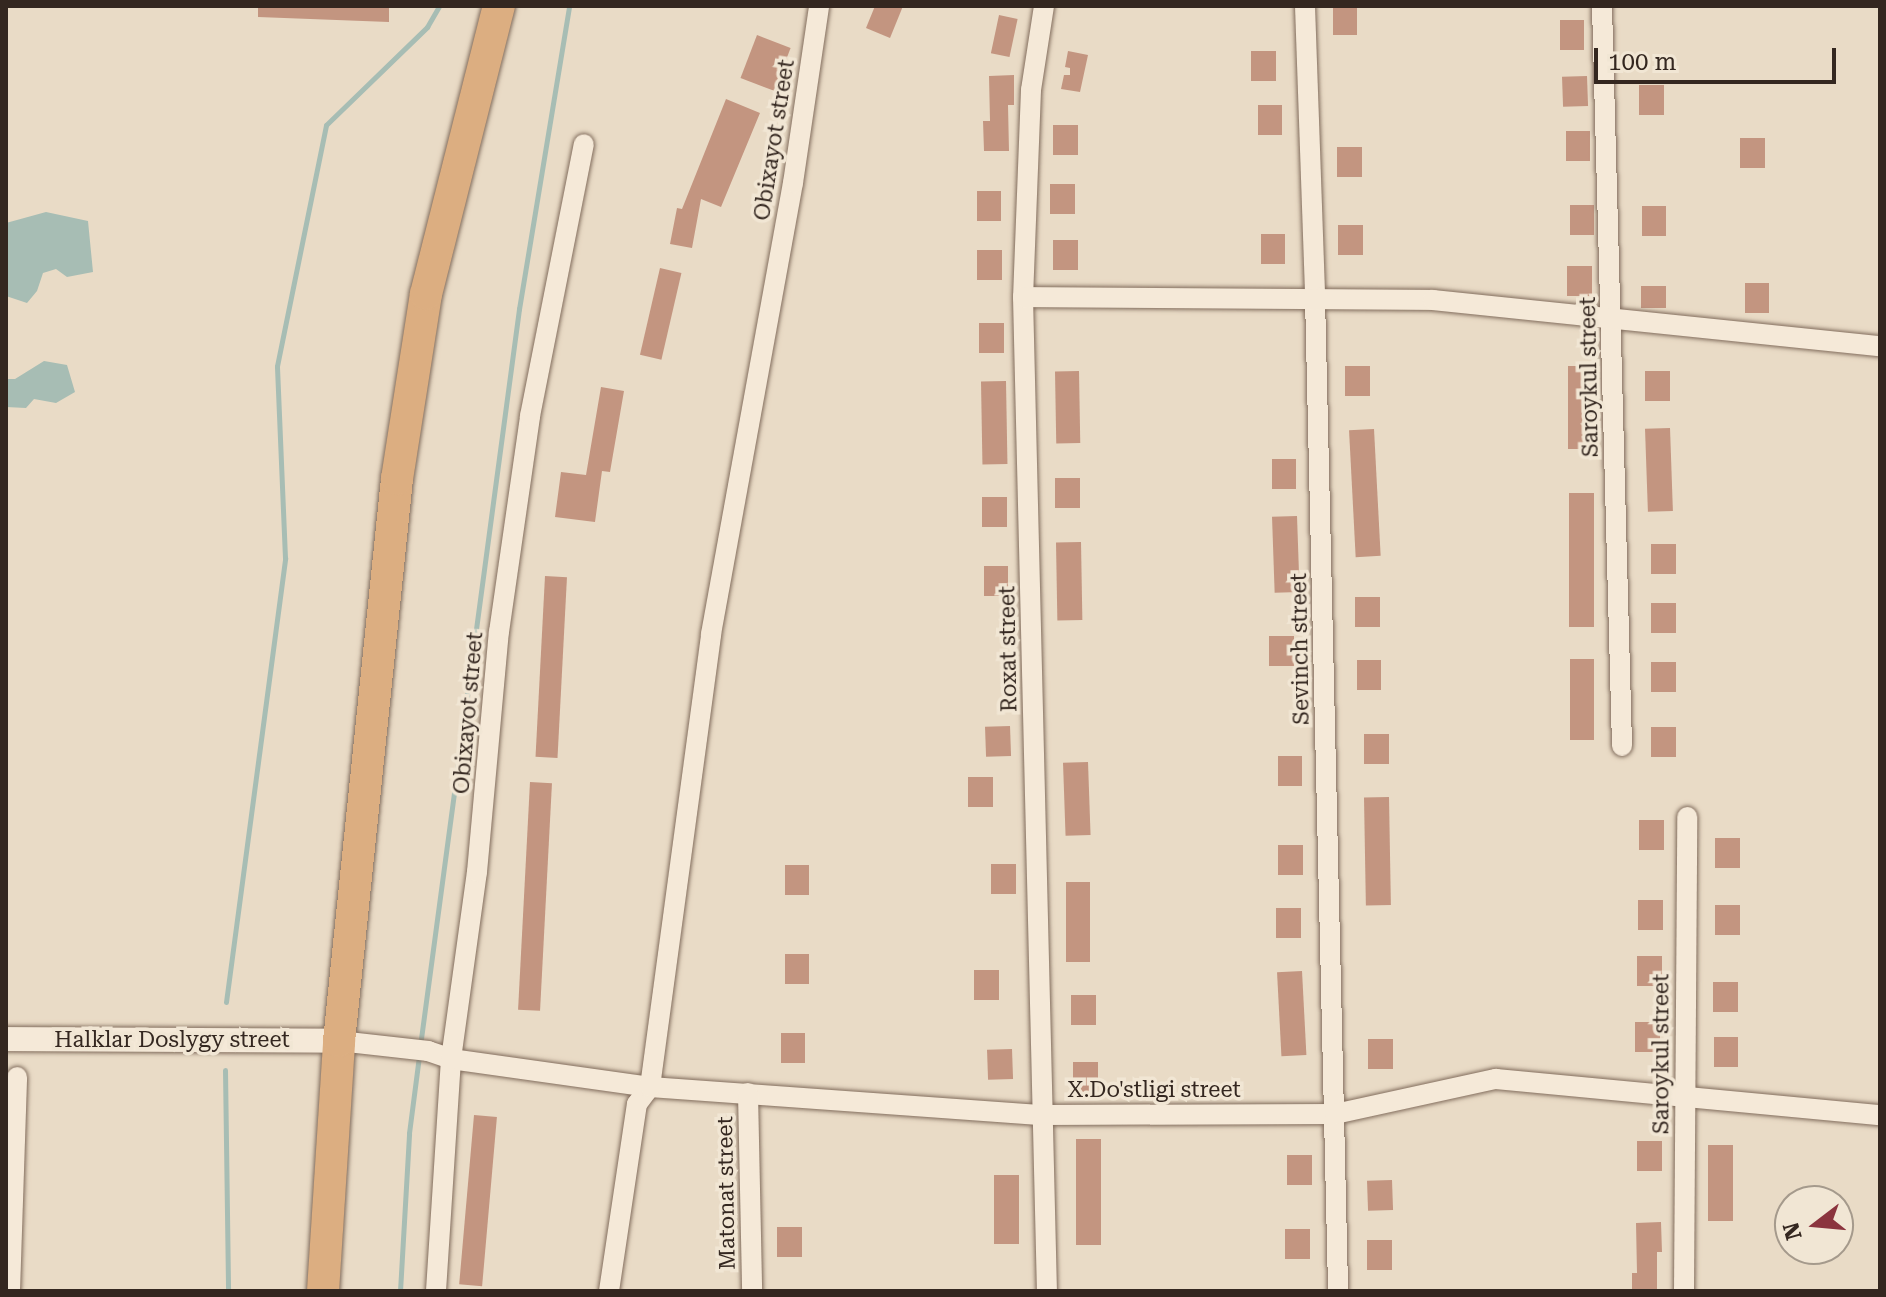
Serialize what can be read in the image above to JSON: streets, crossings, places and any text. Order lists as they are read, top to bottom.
{
  "streets": {
    "street": [
      "Obixayot street",
      "Saroykul street",
      "Roxat street",
      "Sevinch street",
      "Halklar Doslygy street",
      "X.Do'stligi street",
      "Matonat street"
    ]
  },
  "crossings": [
    ["Obixayot street", "X.Do'stligi street"],
    ["Saroykul street", "X.Do'stligi street"],
    ["Roxat street", "X.Do'stligi street"],
    ["Sevinch street", "X.Do'stligi street"],
    ["Halklar Doslygy street", "X.Do'stligi street"],
    ["X.Do'stligi street", "Matonat street"]
  ],
  "scale_bar": "100 m",
  "north": "left"
}
